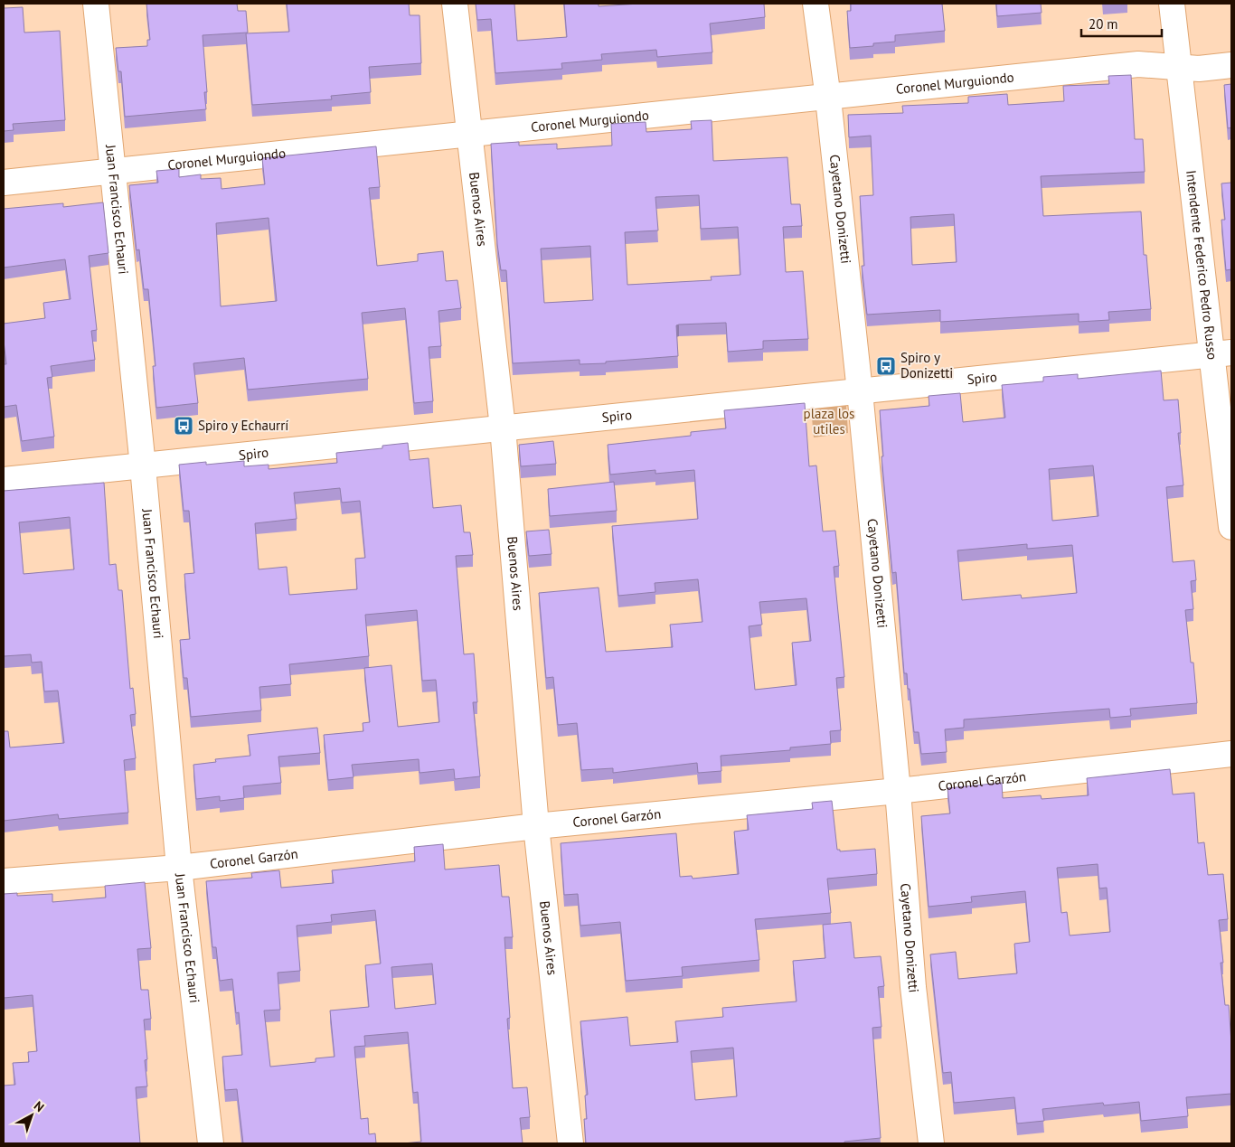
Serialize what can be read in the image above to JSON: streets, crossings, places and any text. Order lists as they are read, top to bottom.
{
  "streets": {
    "street": [
      "Coronel Murguiondo",
      "Buenos Aires",
      "Cayetano Donizetti",
      "Juan Francisco Echauri",
      "Intendente Federico Pedro Russo",
      "Spiro",
      "Coronel Garzón"
    ]
  },
  "crossings": [
    ["Coronel Murguiondo", "Buenos Aires"],
    ["Coronel Murguiondo", "Cayetano Donizetti"],
    ["Coronel Murguiondo", "Juan Francisco Echauri"],
    ["Coronel Murguiondo", "Intendente Federico Pedro Russo"],
    ["Buenos Aires", "Spiro"],
    ["Buenos Aires", "Coronel Garzón"],
    ["Cayetano Donizetti", "Spiro"],
    ["Cayetano Donizetti", "Coronel Garzón"],
    ["Juan Francisco Echauri", "Spiro"],
    ["Juan Francisco Echauri", "Coronel Garzón"],
    ["Intendente Federico Pedro Russo", "Spiro"]
  ],
  "parks": ["plaza los utiles"],
  "places": {
    "bus stop": ["Spiro y Donizetti", "Spiro y Echaurrí"]
  },
  "scale_bar": "20 m",
  "north": "top right"
}
